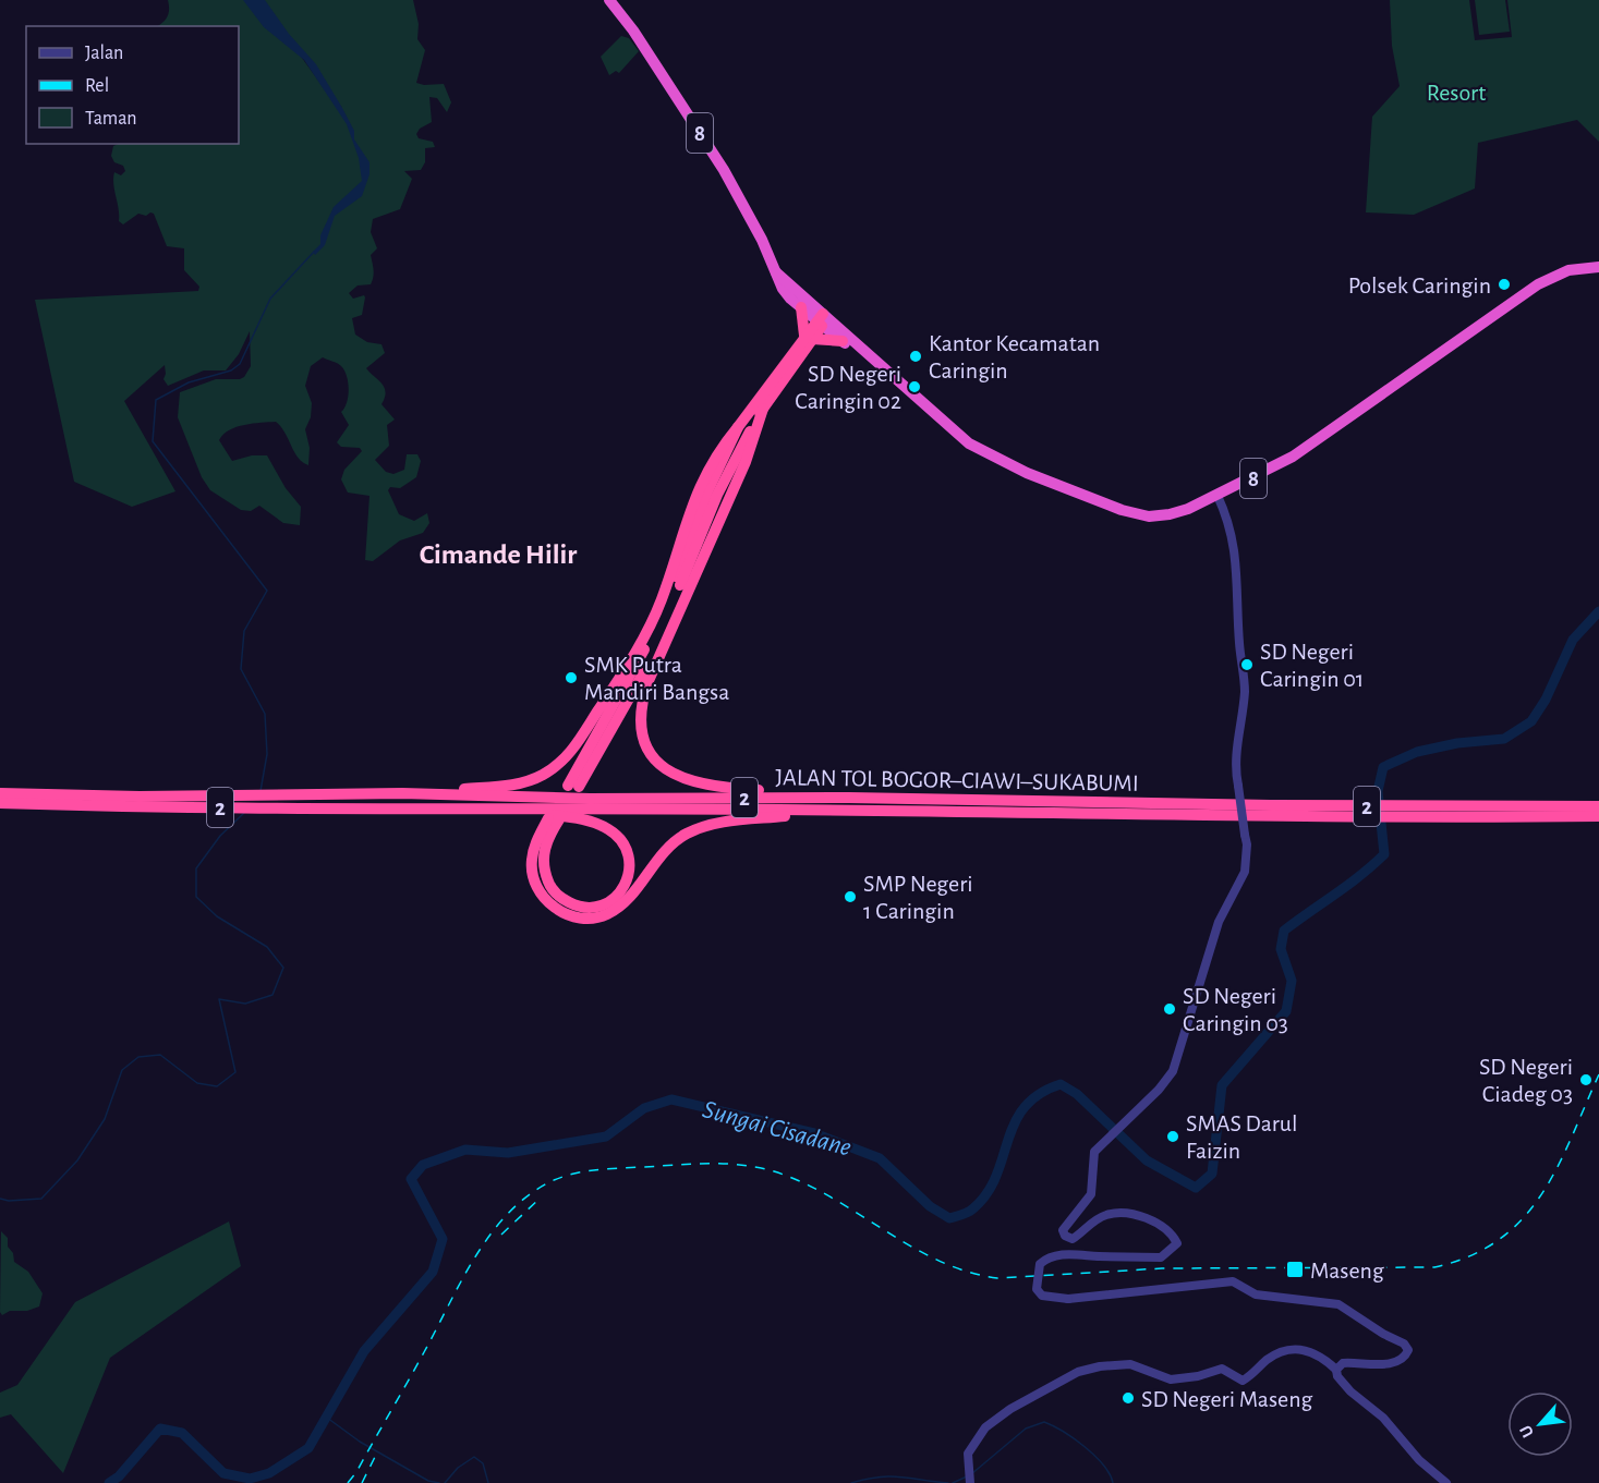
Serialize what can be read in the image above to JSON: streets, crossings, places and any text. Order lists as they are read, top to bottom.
{
  "streets": {
    "highway": ["8", "JALAN TOL BOGOR–CIAWI–SUKABUMI", "2"]
  },
  "districts": ["Cimande Hilir"],
  "water": ["Sungai Cisadane"],
  "parks": ["Resort"],
  "places": {
    "other": [
      "Polsek Caringin",
      "Kantor Kecamatan Caringin",
      "SD Negeri Caringin 02",
      "SD Negeri Caringin 01",
      "SMK Putra Mandiri Bangsa",
      "SMP Negeri 1 Caringin",
      "SD Negeri Caringin 03",
      "SD Negeri Ciadeg 03",
      "SMAS Darul Faizin",
      "SD Negeri Maseng"
    ],
    "transit": ["Maseng"]
  },
  "legend": ["Jalan", "Rel", "Taman"],
  "north": "bottom left"
}
